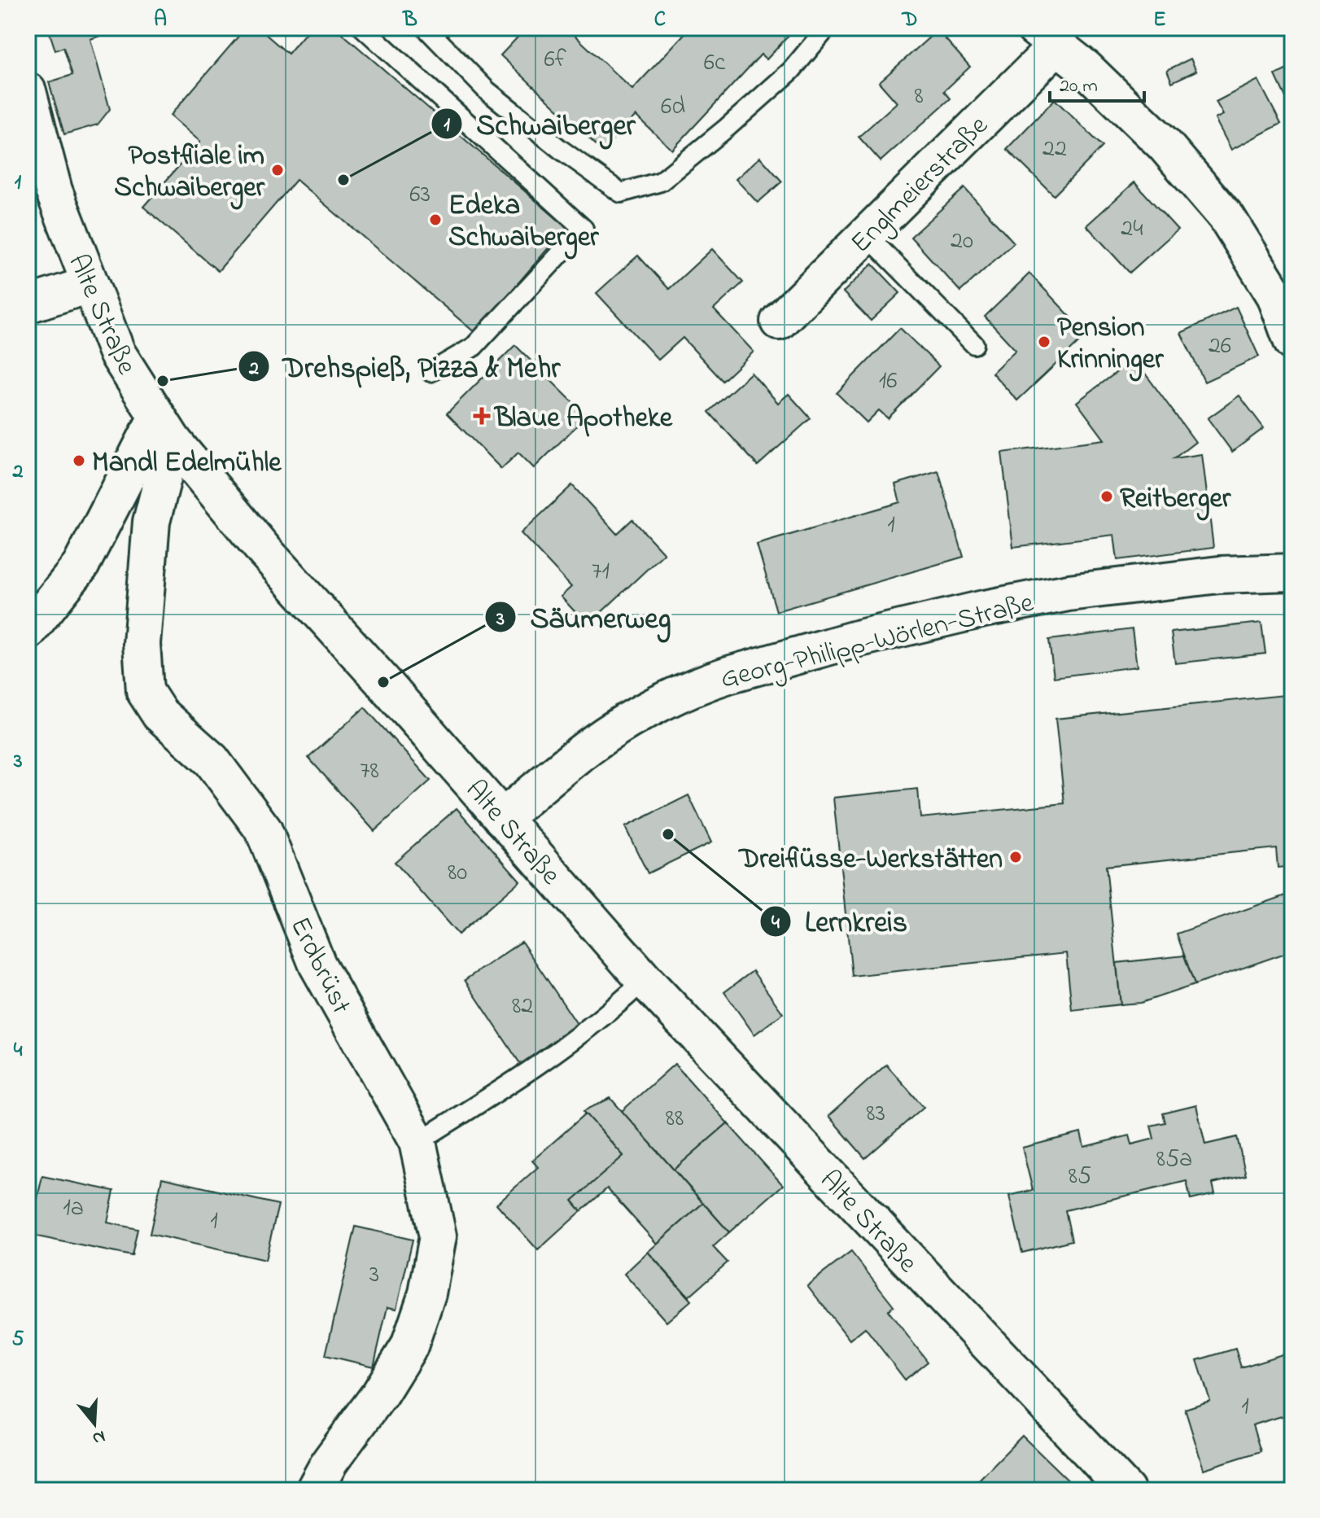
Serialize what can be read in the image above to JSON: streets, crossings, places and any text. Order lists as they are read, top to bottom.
{
  "streets": {
    "street": [
      "Englmeierstraße",
      "Alte Straße",
      "Georg-Philipp-Wörlen-Straße",
      "Erdbrüst"
    ]
  },
  "crossings": [
    ["Alte Straße", "Georg-Philipp-Wörlen-Straße"],
    ["Alte Straße", "Erdbrüst"]
  ],
  "places": {
    "other": [
      "Postfliale im Schwaiberger",
      "Schwaiberger",
      "Edeka Schwaiberger",
      "Pension Krinninger",
      "Drehspieß, Pizza & Mehr",
      "Mandl Edelmühle",
      "Reitberger",
      "Säumerweg",
      "Lernkreis",
      "Dreiflüsse-Werkstätten"
    ],
    "health": ["Blaue Apotheke"]
  },
  "house_numbers": [
    "6f",
    "6c",
    "8",
    "6d",
    "22",
    "63",
    "24",
    "20",
    "26",
    "16",
    "1",
    "71",
    "78",
    "80",
    "82",
    "83",
    "88",
    "85a",
    "85",
    "1a",
    "1",
    "3",
    "1"
  ],
  "scale_bar": "20 m",
  "north": "bottom",
  "grid": {
    "columns": [
      "A",
      "B",
      "C",
      "D",
      "E"
    ],
    "rows": [
      "1",
      "2",
      "3",
      "4",
      "5"
    ]
  }
}
